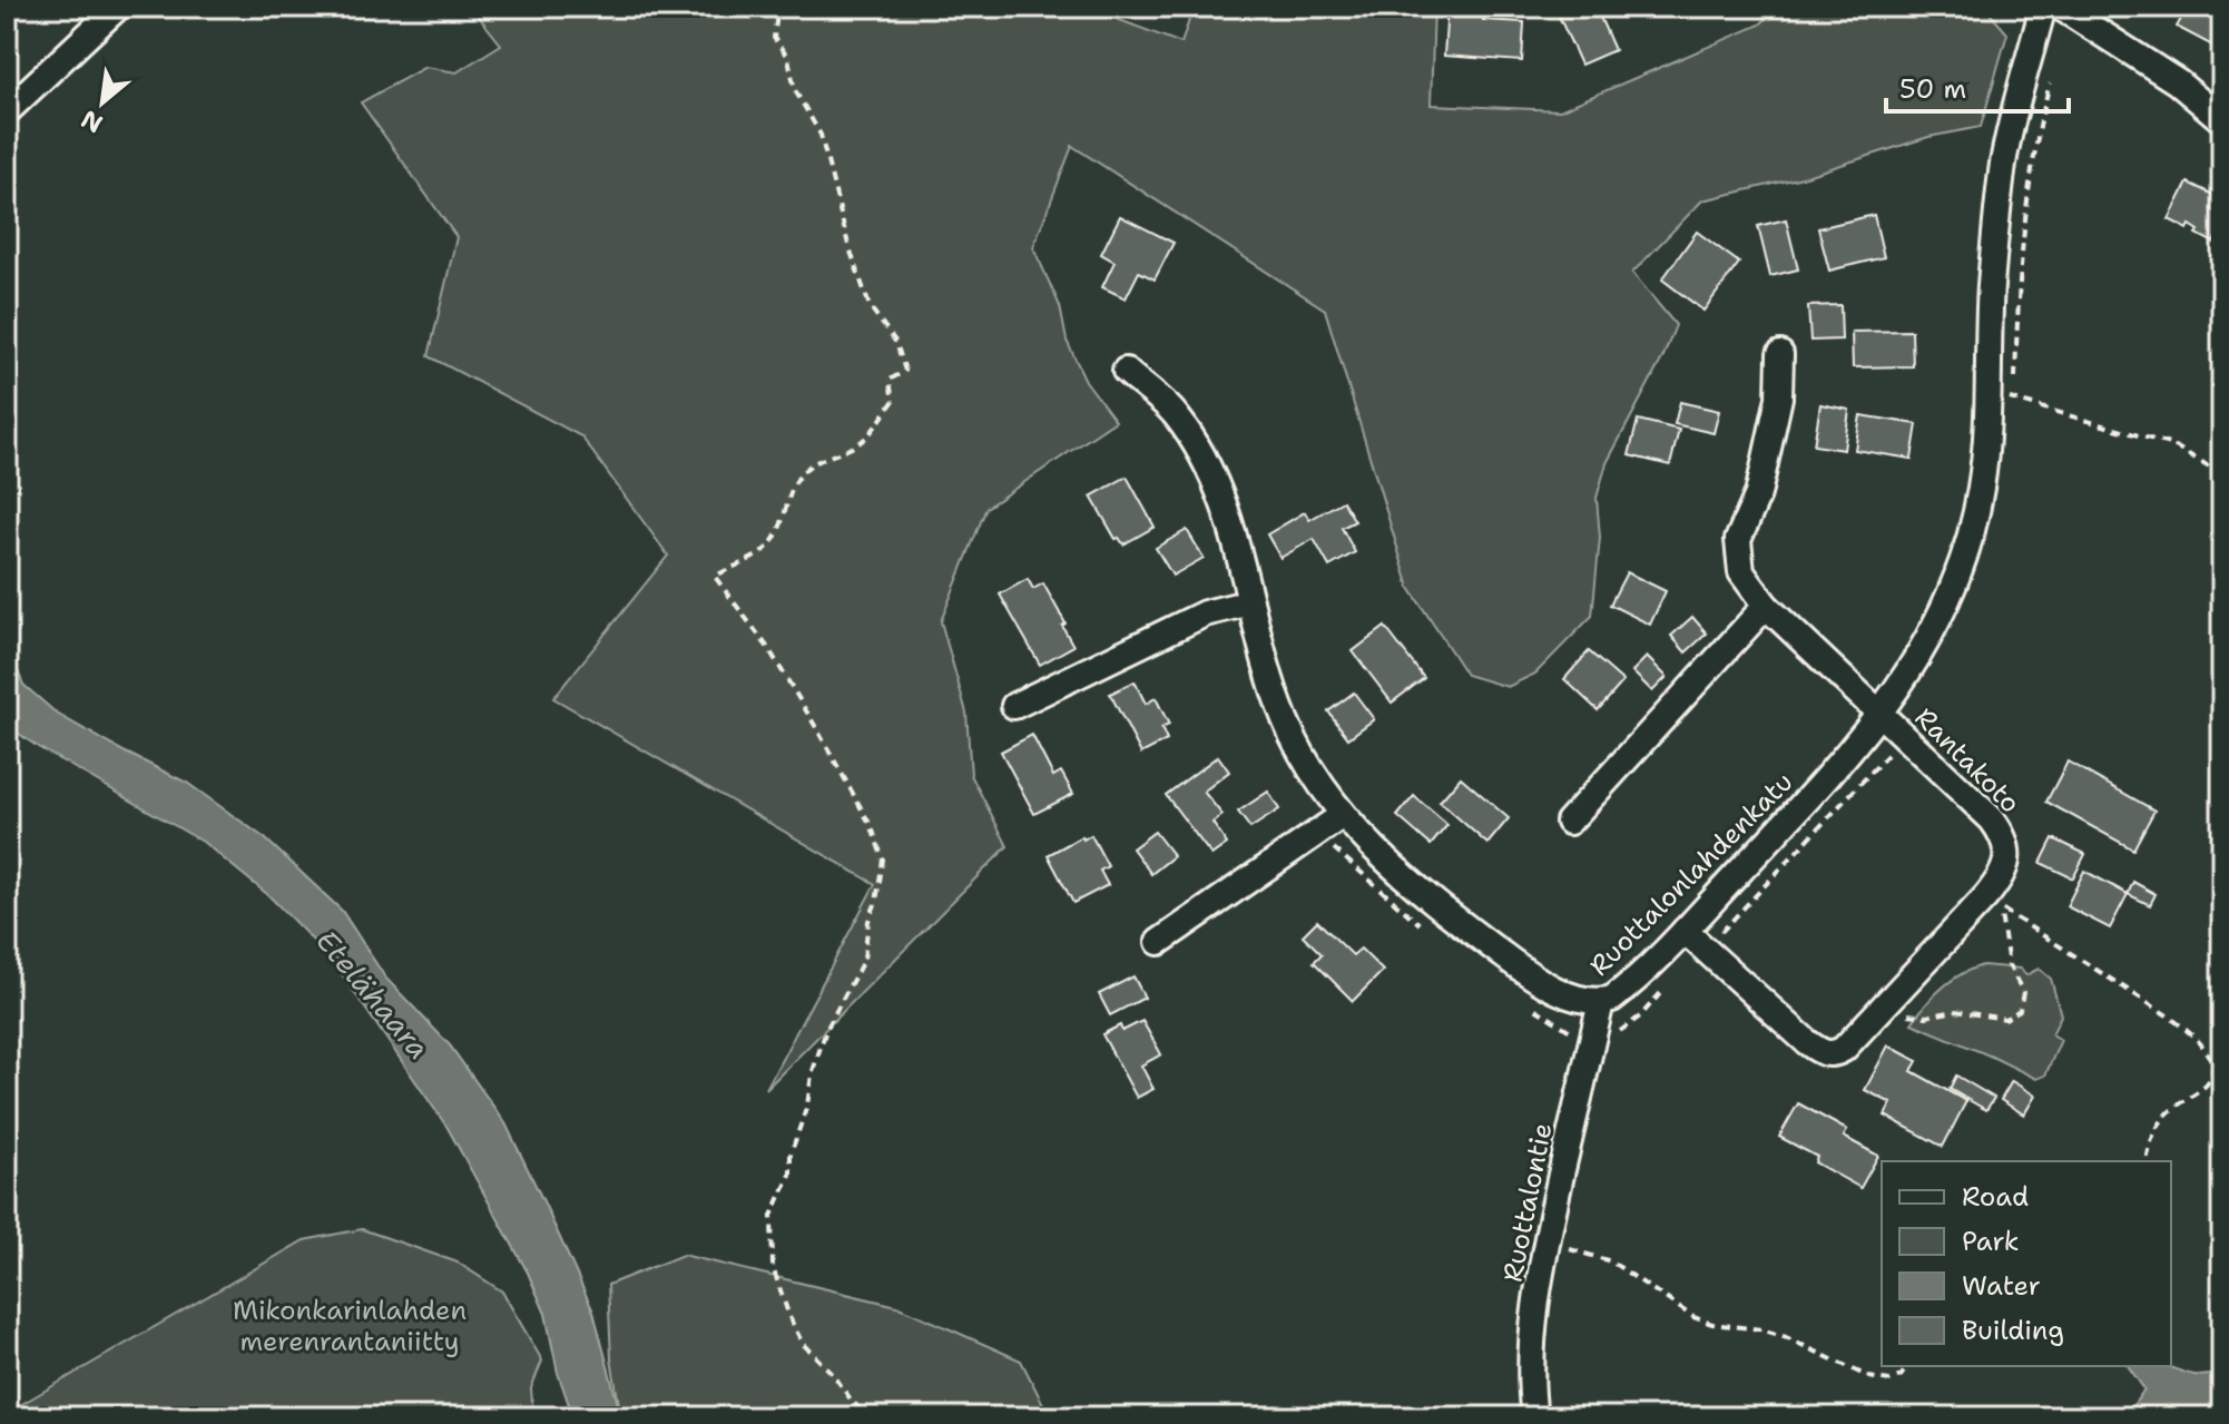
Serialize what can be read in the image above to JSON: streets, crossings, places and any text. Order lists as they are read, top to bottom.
{
  "streets": {
    "street": ["Rantakoto", "Ruottalonlahdenkatu", "Ruottalontie"]
  },
  "crossings": [
    ["Rantakoto", "Ruottalonlahdenkatu"],
    ["Ruottalonlahdenkatu", "Ruottalontie"]
  ],
  "water": ["Etelähaara"],
  "parks": ["Mikonkarinlahden merenrantaniitty"],
  "legend": [
    "Road",
    "Park",
    "Water",
    "Building"
  ],
  "scale_bar": "50 m",
  "north": "bottom left"
}
